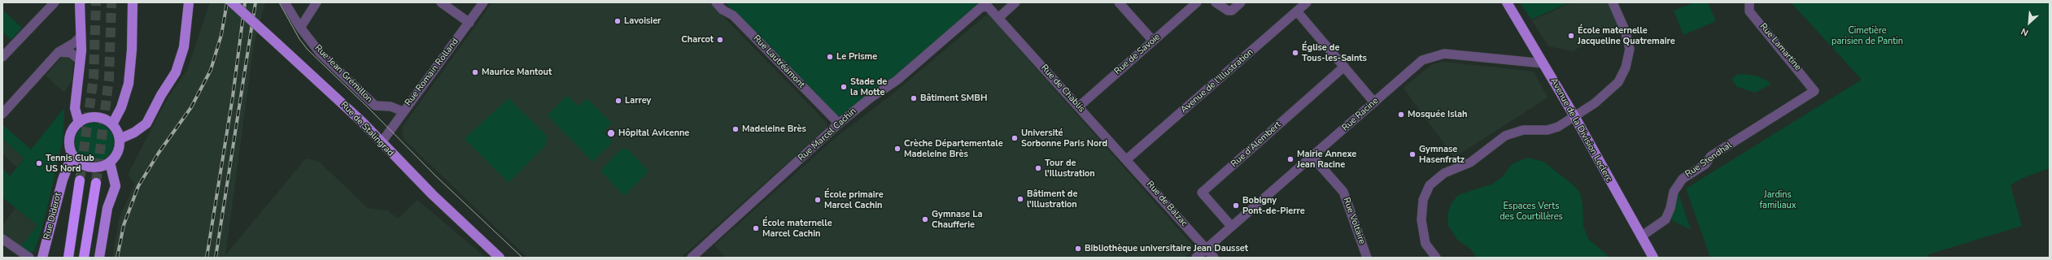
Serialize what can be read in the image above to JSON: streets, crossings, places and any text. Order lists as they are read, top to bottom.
{
  "streets": {
    "main road": ["Rue de Stalingrad", "Avenue de la Division Leclerc", "Rue Diderot"],
    "street": [
      "Rue Lamartine",
      "Rue de Savoie",
      "Rue Lautréamont",
      "Rue Romain Rolland",
      "Rue Jean Grémillon",
      "Avenue de l'Illustration",
      "Rue de Chablis",
      "Rue Racine",
      "Rue Marcel Cachin",
      "Rue d'Alembert",
      "Rue Stendhal",
      "Rue de Balzac",
      "Rue Voltaire"
    ]
  },
  "crossings": [
    ["Rue Lamartine", "Rue Stendhal"],
    ["Rue de Savoie", "Rue de Chablis"],
    ["Rue Lautréamont", "Rue Marcel Cachin"],
    ["Rue Romain Rolland", "Rue Jean Grémillon"],
    ["Rue Romain Rolland", "Rue de Stalingrad"],
    ["Avenue de l'Illustration", "Rue de Chablis"],
    ["Avenue de l'Illustration", "Rue de Balzac"],
    ["Rue de Chablis", "Rue Marcel Cachin"],
    ["Rue de Chablis", "Rue de Balzac"],
    ["Rue Racine", "Avenue de la Division Leclerc"],
    ["Rue Racine", "Rue d'Alembert"],
    ["Rue Racine", "Rue de Balzac"],
    ["Rue Racine", "Rue Voltaire"],
    ["Avenue de la Division Leclerc", "Rue Stendhal"]
  ],
  "parks": ["Cimetière parisien de Pantin", "Jardins familiaux", "Espaces Verts des Courtillères"],
  "places": [
    "Lavoisier",
    "École maternelle Jacqueline Quatremaire",
    "Charcot",
    "Église de Tous-les-Saints",
    "Le Prisme",
    "Maurice Mantout",
    "Stade de la Motte",
    "Bâtiment SMBH",
    "Larrey",
    "Mosquée Islah",
    "Madeleine Brès",
    "Hôpital Avicenne",
    "Université Sorbonne Paris Nord",
    "Crèche Départementale Madeleine Brès",
    "Gymnase Hasenfratz",
    "Mairie Annexe Jean Racine",
    "Tennis Club US Nord",
    "Tour de l'Illustration",
    "Bâtiment de l'Illustration",
    "École primaire Marcel Cachin",
    "Bobigny Pont-de-Pierre",
    "Gymnase La Chaufferie",
    "École maternelle Marcel Cachin",
    "Bibliothèque universitaire Jean Dausset"
  ],
  "north": "bottom left"
}
